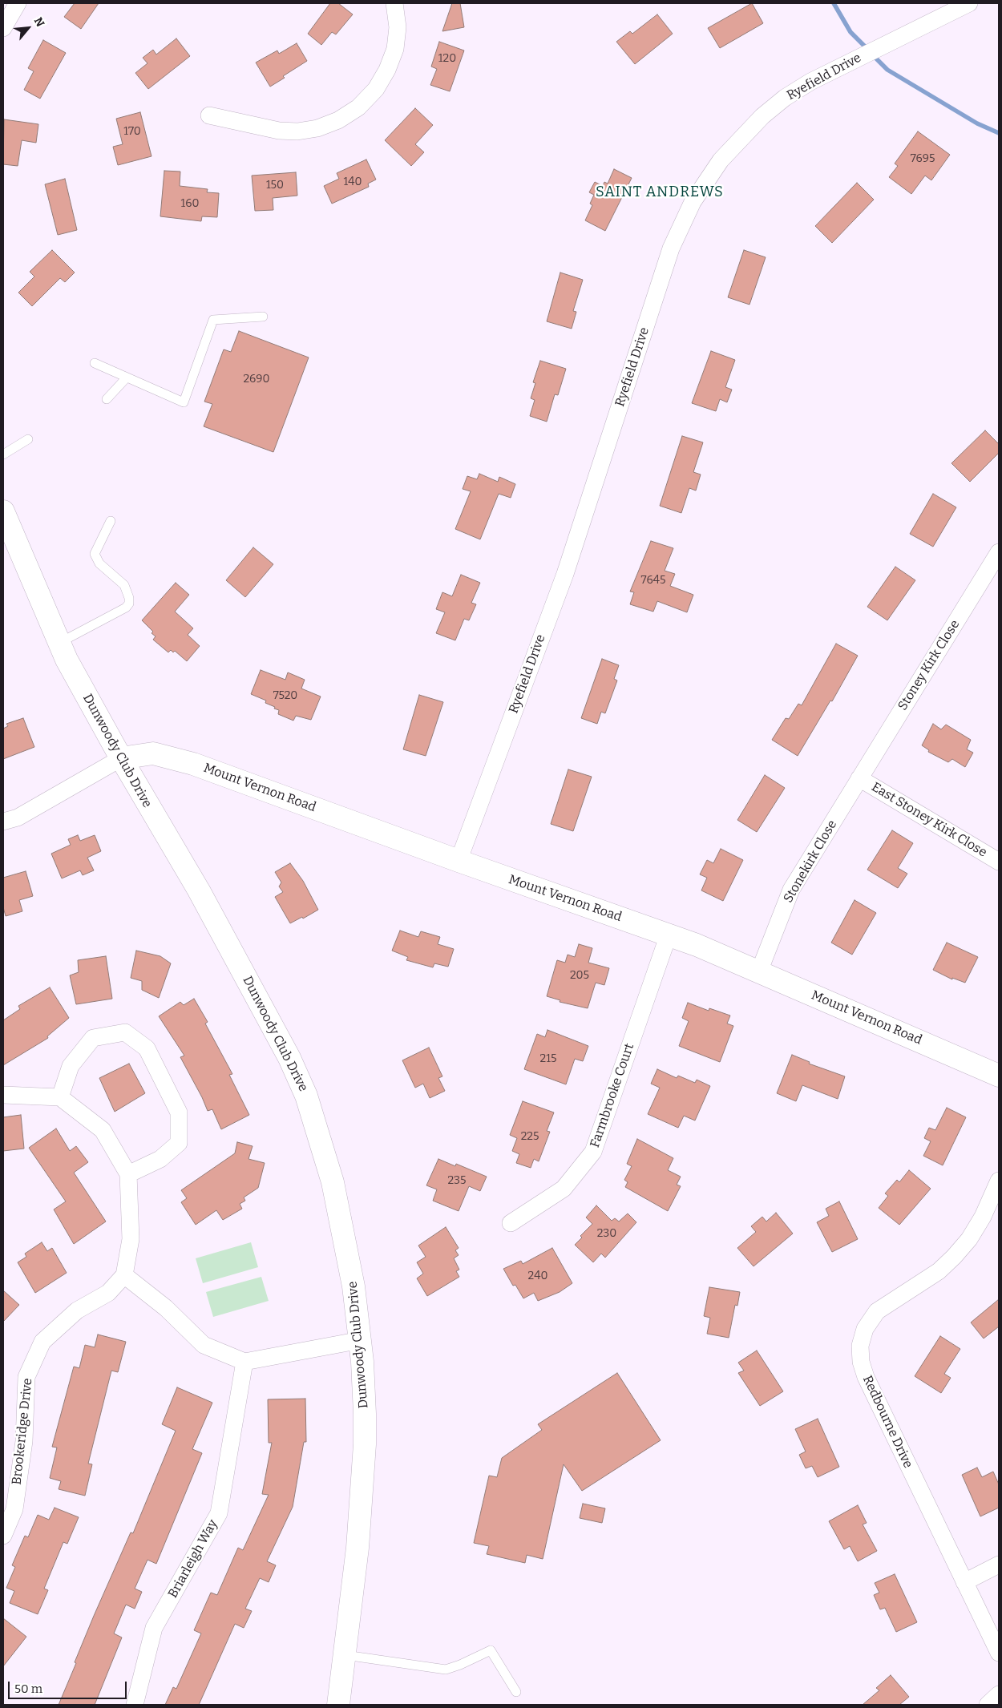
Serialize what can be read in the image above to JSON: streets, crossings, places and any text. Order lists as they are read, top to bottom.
{
  "streets": {
    "main road": ["Dunwoody Club Drive", "Mount Vernon Road"],
    "street": [
      "Ryefield Drive",
      "Stoney Kirk Close",
      "East Stoney Kirk Close",
      "Stonekirk Close",
      "Farmbrooke Court",
      "Redbourne Drive",
      "Brookeridge Drive",
      "Briarleigh Way"
    ]
  },
  "crossings": [
    ["Ryefield Drive", "Mount Vernon Road"],
    ["Stoney Kirk Close", "East Stoney Kirk Close"],
    ["Stoney Kirk Close", "Stonekirk Close"],
    ["Dunwoody Club Drive", "Mount Vernon Road"],
    ["Mount Vernon Road", "Stonekirk Close"],
    ["Mount Vernon Road", "Farmbrooke Court"],
    ["East Stoney Kirk Close", "Stonekirk Close"]
  ],
  "districts": ["SAINT ANDREWS"],
  "house_numbers": [
    "120",
    "170",
    "7695",
    "140",
    "150",
    "160",
    "2690",
    "7645",
    "7520",
    "205",
    "215",
    "225",
    "235",
    "230",
    "240"
  ],
  "scale_bar": "50 m",
  "north": "top right"
}
